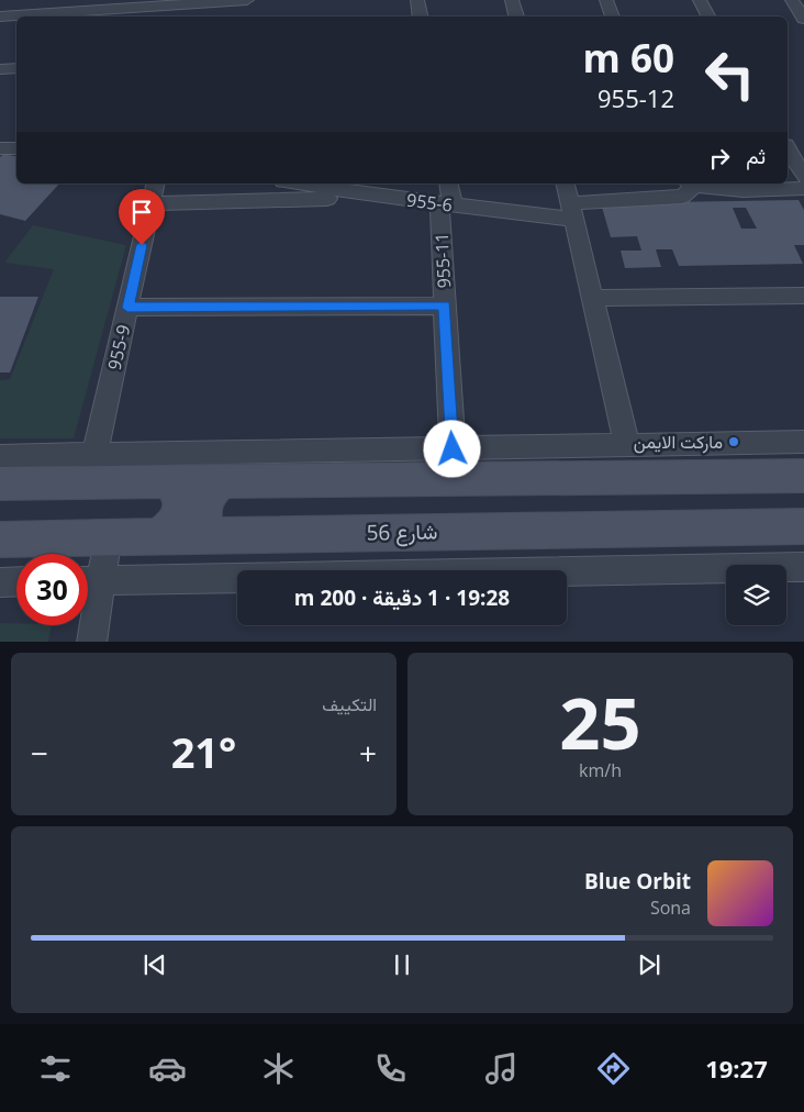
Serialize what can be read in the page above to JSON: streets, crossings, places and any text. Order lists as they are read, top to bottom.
{
  "streets": {
    "street": [
      "955-6",
      "955-11",
      "955-9",
      "شارع 56"
    ]
  },
  "crossings": [
    ["955-6", "955-11"]
  ],
  "places": ["ماركت الايمن"],
  "page": {
    "turn": ["60 m", "955-12"],
    "then": "ثم",
    "limit": "30",
    "trip": "19:28 · 1 دقيقة · 200 m",
    "tile": [
      ["25", "km/h"],
      "التكييف"
    ],
    "heat": ["−", "21°", "+"],
    "song": ["Blue Orbit", "Sona"],
    "tabs": "19:27"
  }
}
